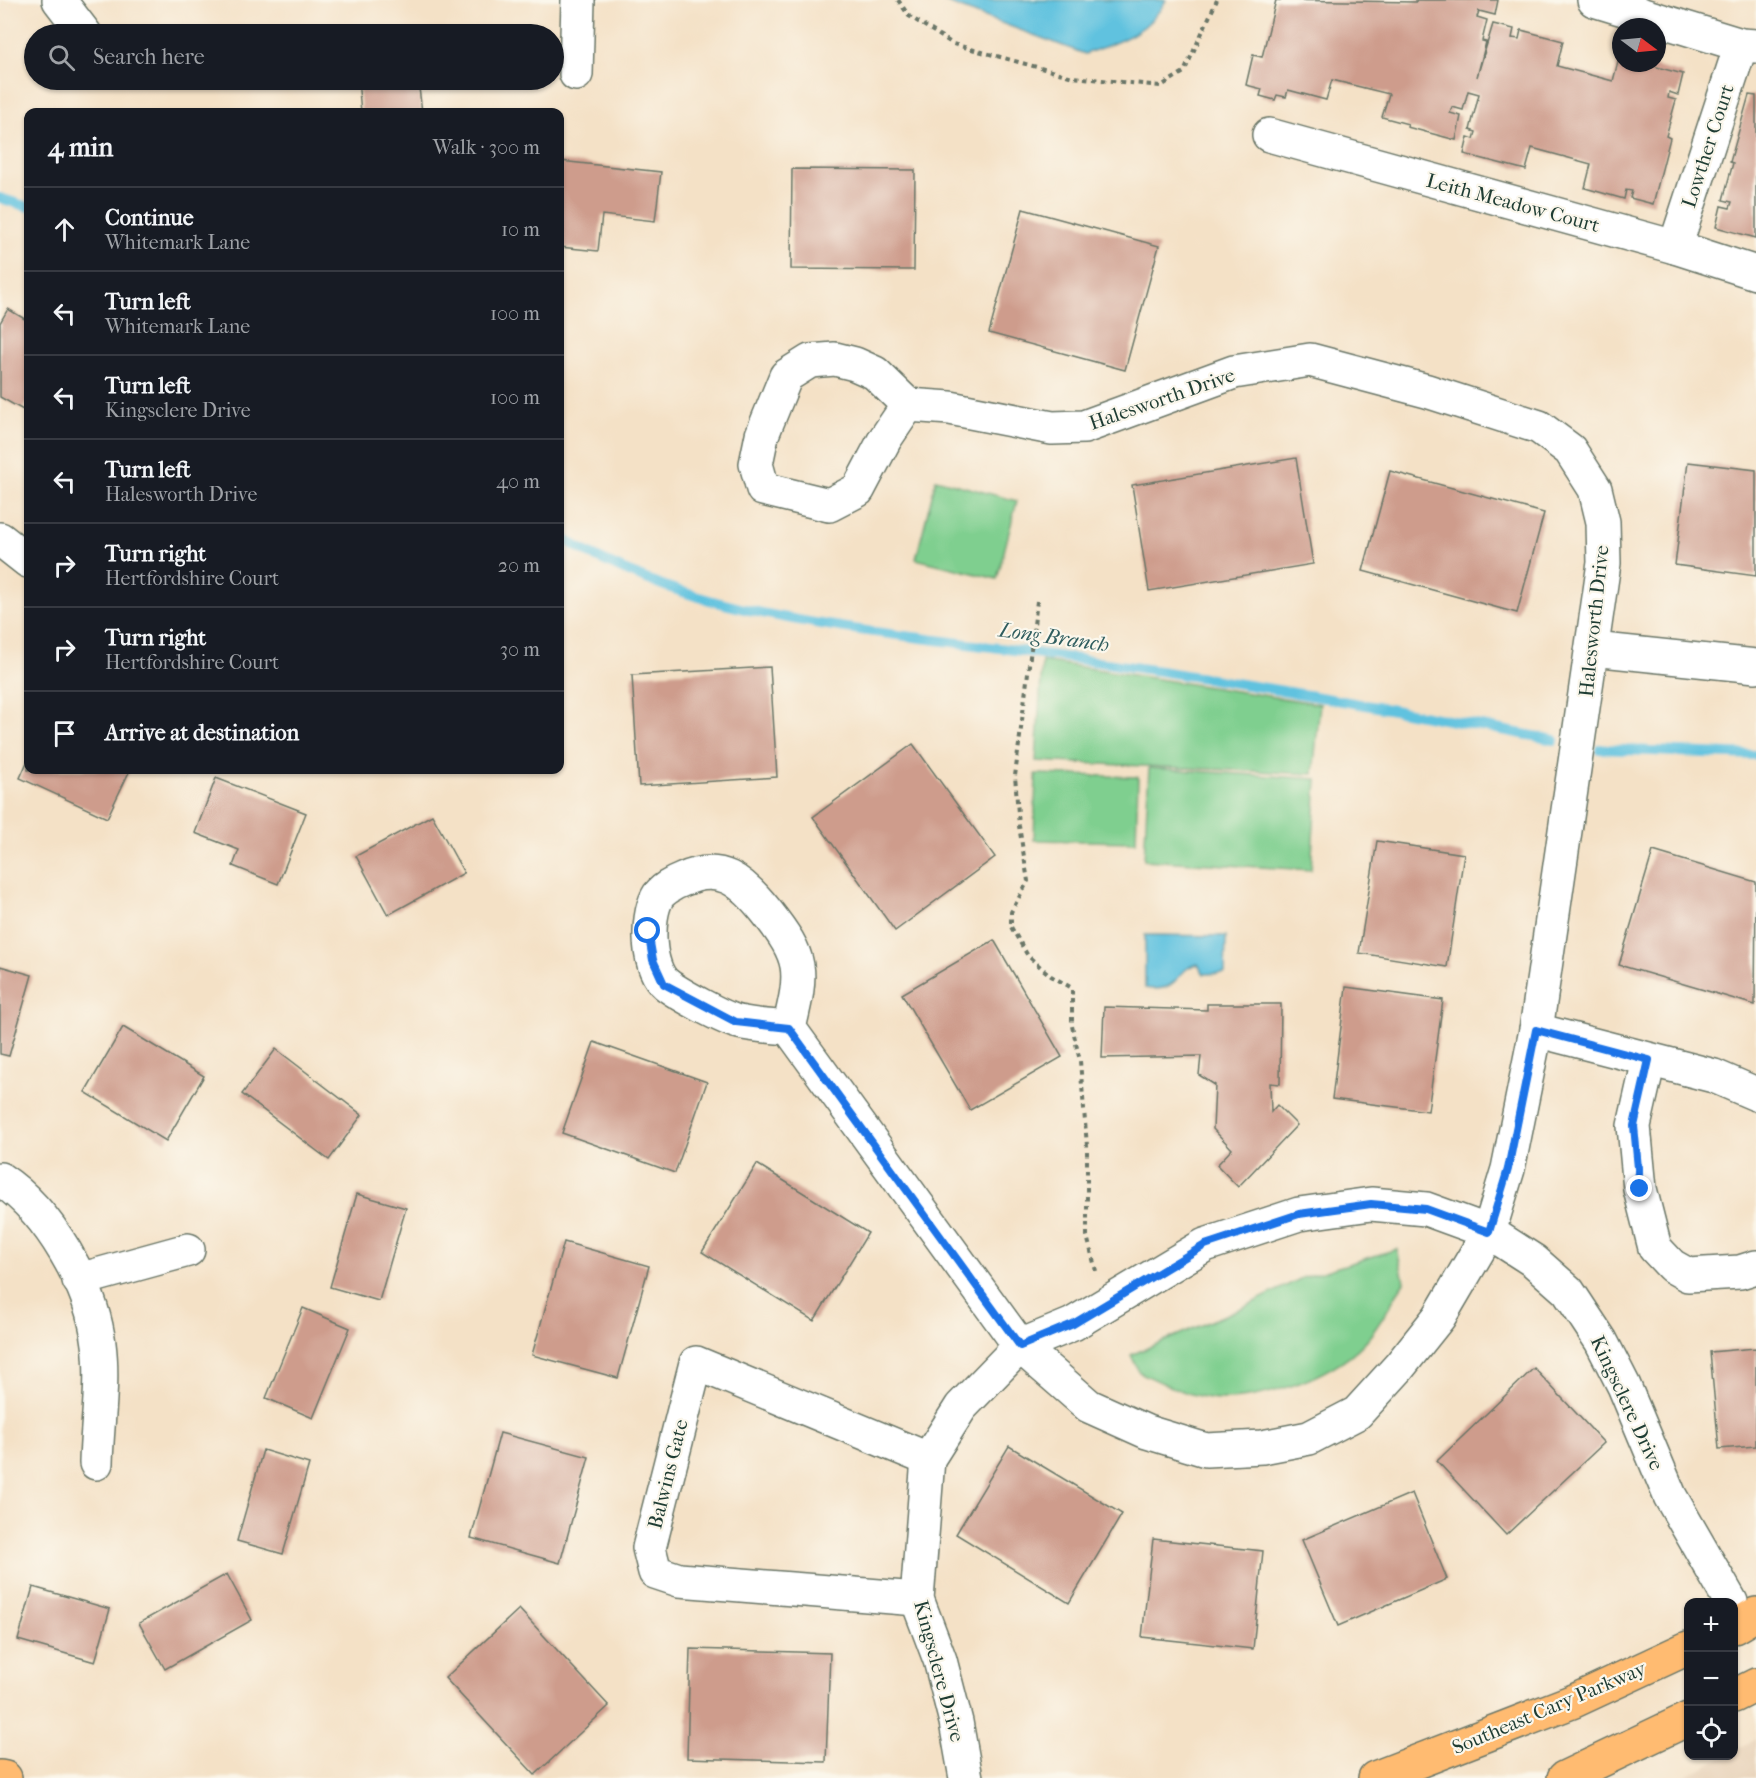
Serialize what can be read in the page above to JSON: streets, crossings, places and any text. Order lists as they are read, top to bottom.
{
  "streets": {
    "main road": ["Southeast Cary Parkway"],
    "street": [
      "Lowther Court",
      "Leith Meadow Court",
      "Halesworth Drive",
      "Kingsclere Drive",
      "Balwins Gate"
    ]
  },
  "crossings": [
    ["Lowther Court", "Leith Meadow Court"],
    ["Halesworth Drive", "Kingsclere Drive"],
    ["Kingsclere Drive", "Balwins Gate"]
  ],
  "water": ["Long Branch"],
  "north": "right",
  "page": {
    "search": "Search here",
    "heading": ["4 min", "Walk · 300 m"],
    "list": [
      ["Continue", "Whitemark Lane", "10 m"],
      ["Turn left", "Whitemark Lane", "100 m"],
      ["Turn left", "Kingsclere Drive", "100 m"],
      ["Turn left", "Halesworth Drive", "40 m"],
      ["Turn right", "Hertfordshire Court", "20 m"],
      ["Turn right", "Hertfordshire Court", "30 m"],
      "Arrive at destination"
    ],
    "map_buttons": ["+", "−"]
  }
}
